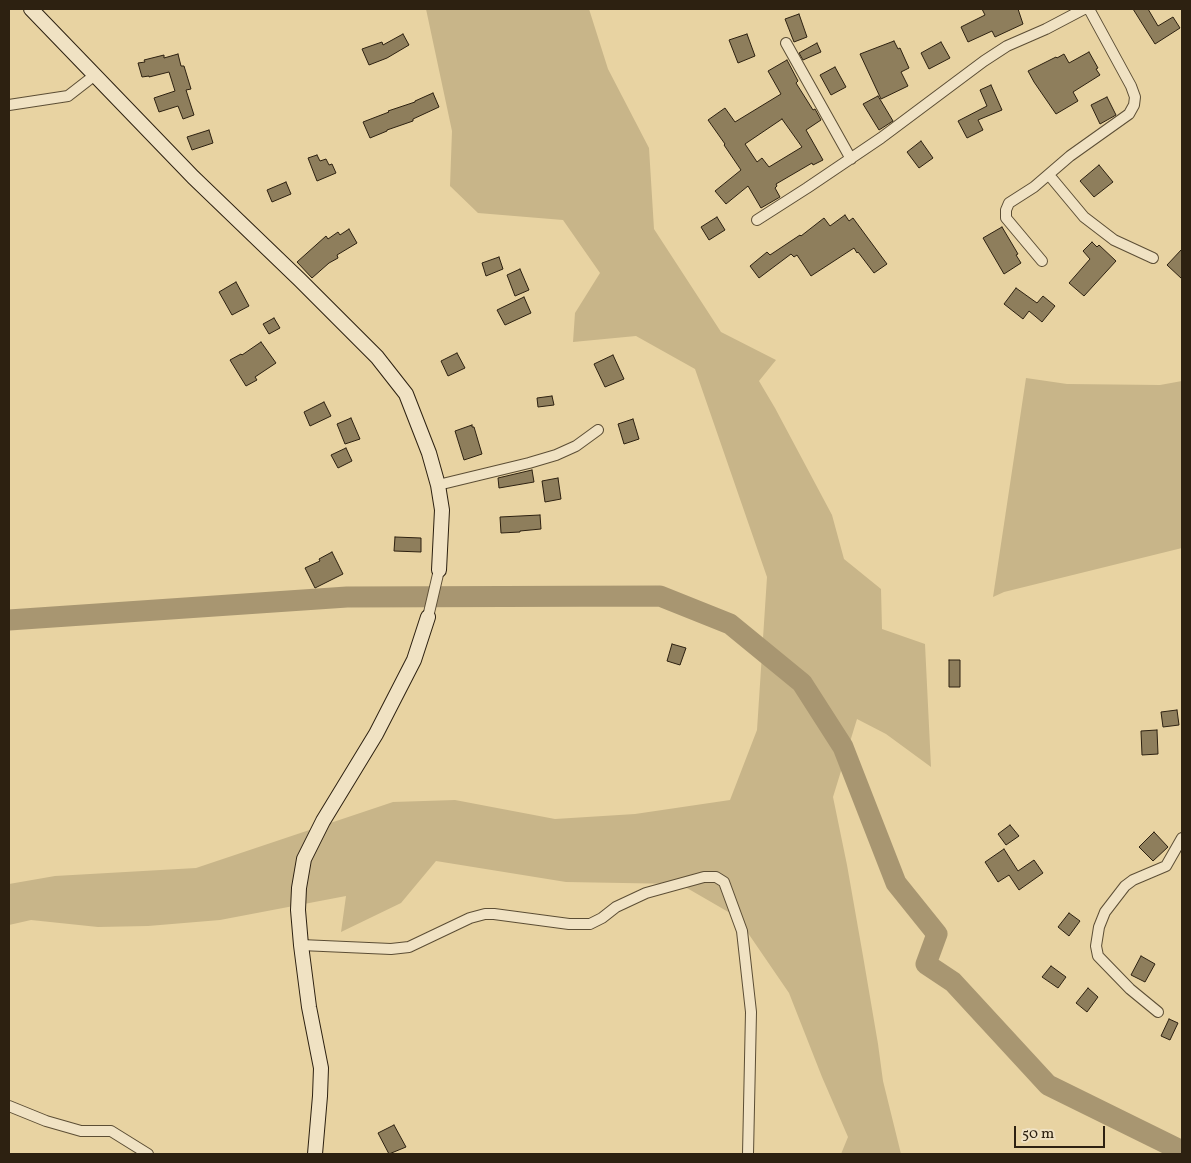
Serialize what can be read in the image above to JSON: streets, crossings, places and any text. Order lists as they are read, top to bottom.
{
  "scale_bar": "50 m"
}
